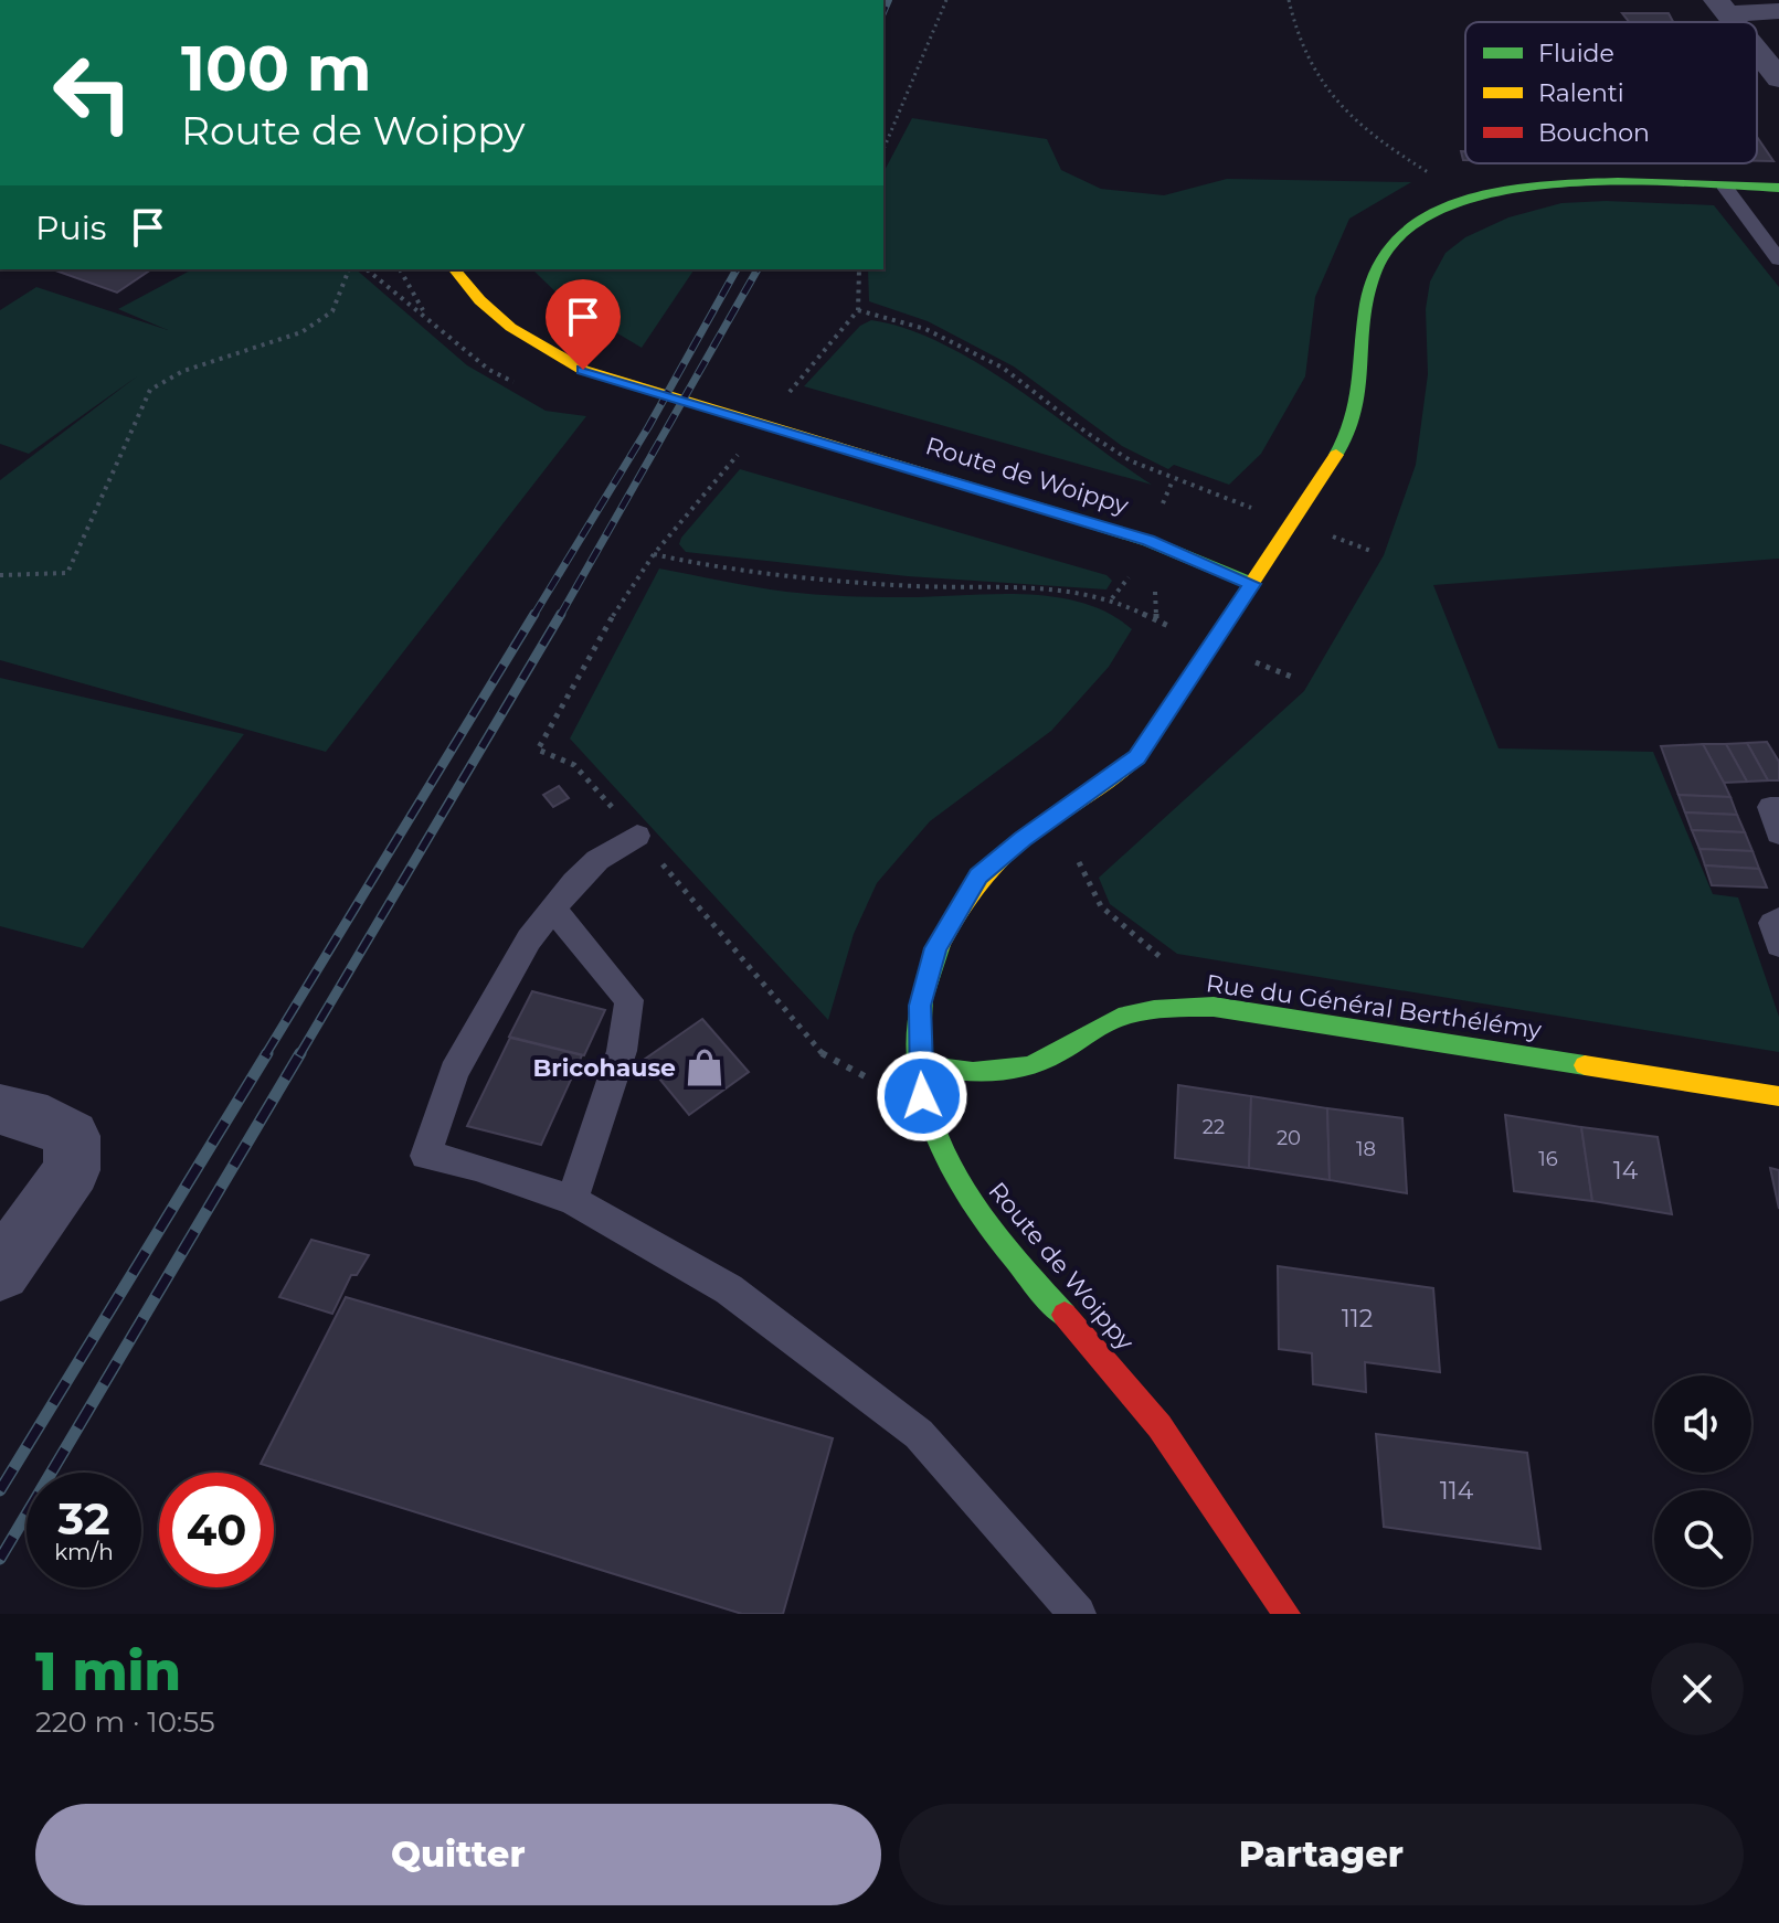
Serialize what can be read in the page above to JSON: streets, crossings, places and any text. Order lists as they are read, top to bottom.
{
  "streets": {
    "main road": ["Route de Woippy", "Rue du Général Berthélémy"]
  },
  "crossings": [
    ["Route de Woippy", "Rue du Général Berthélémy"]
  ],
  "places": {
    "shop": ["Bricohause"]
  },
  "house_numbers": [
    "22",
    "20",
    "18",
    "16",
    "14",
    "112",
    "114"
  ],
  "legend": ["Fluide", "Ralenti", "Bouchon"],
  "page": {
    "turn": ["100 m", "Route de Woippy"],
    "then": "Puis",
    "speed": "32 km/h",
    "limit": "40",
    "heading": ["1 min", "220 m · 10:55"],
    "buttons": ["Quitter", "Partager"]
  }
}
